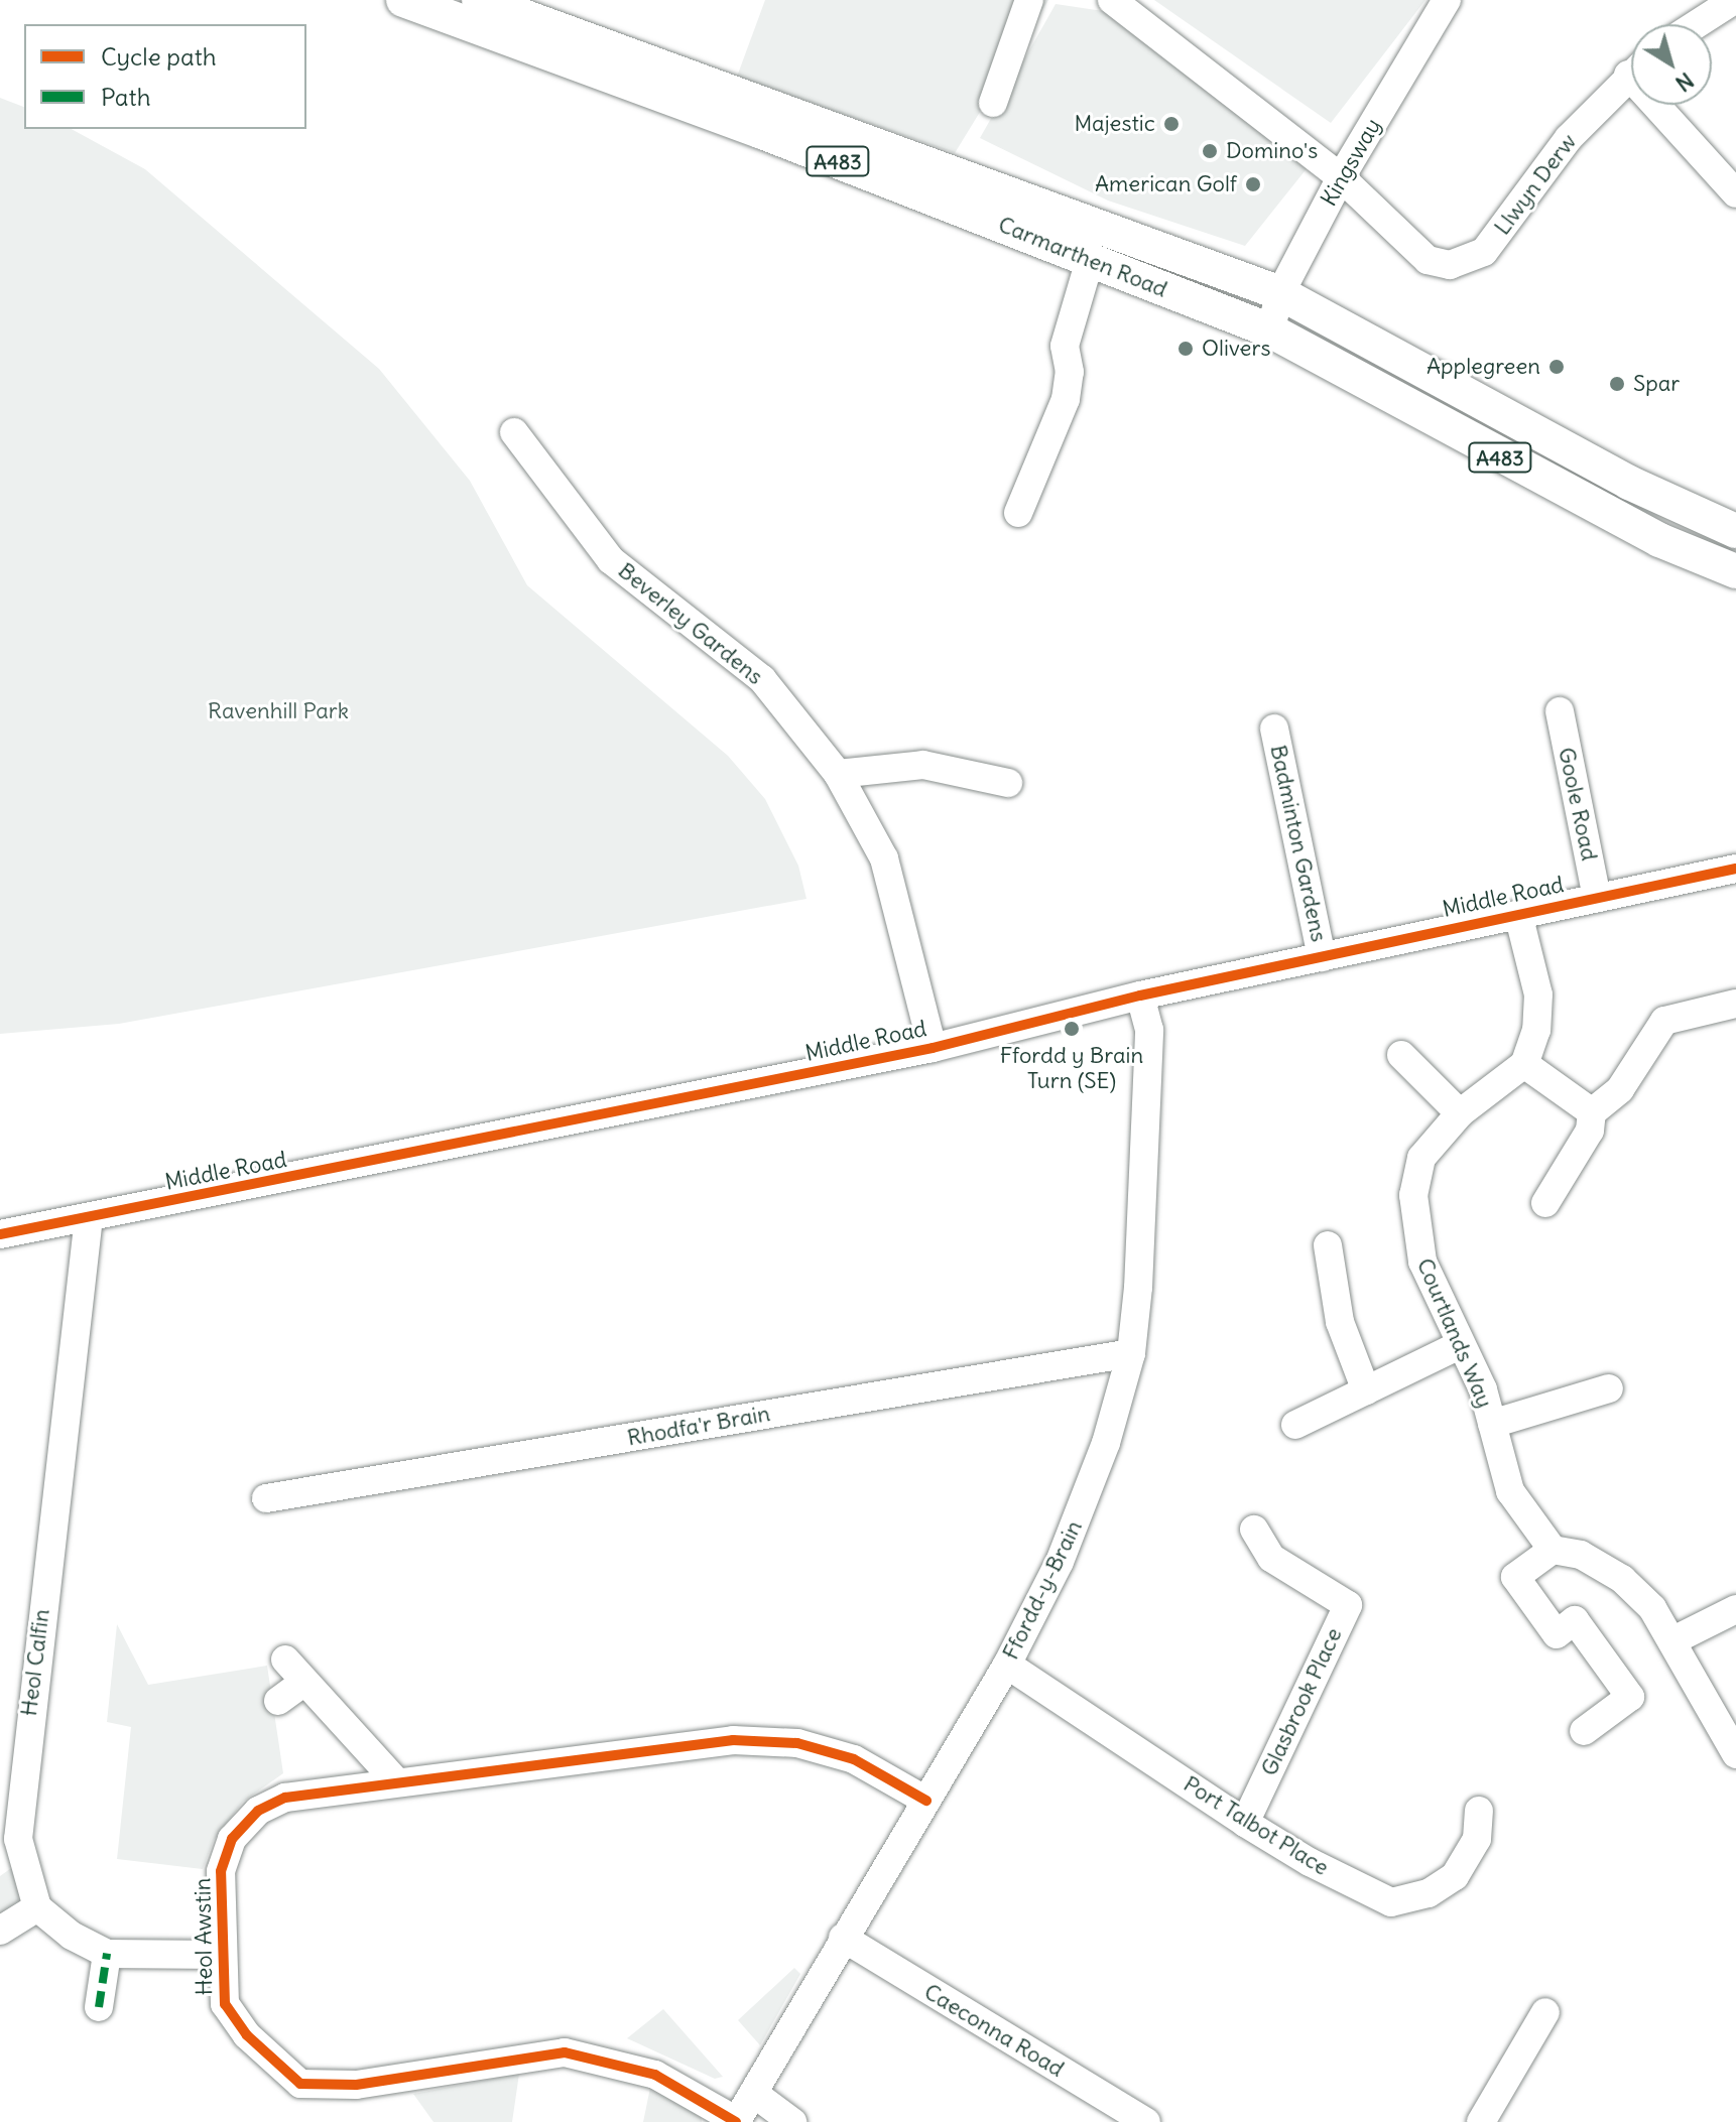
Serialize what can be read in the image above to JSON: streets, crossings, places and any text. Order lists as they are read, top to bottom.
{
  "streets": {
    "main road": ["A483", "Carmarthen Road"],
    "street": [
      "Kingsway",
      "Llwyn Derw",
      "Beverley Gardens",
      "Goole Road",
      "Badminton Gardens",
      "Middle Road",
      "Courtlands Way",
      "Rhodfa'r Brain",
      "Ffordd-y-Brain",
      "Heol Calfin",
      "Glasbrook Place",
      "Port Talbot Place",
      "Heol Awstin",
      "Caeconna Road"
    ]
  },
  "crossings": [
    ["Kingsway", "Llwyn Derw"],
    ["Kingsway", "Carmarthen Road"],
    ["Beverley Gardens", "Middle Road"],
    ["Goole Road", "Middle Road"],
    ["Badminton Gardens", "Middle Road"],
    ["Middle Road", "Ffordd-y-Brain"],
    ["Middle Road", "Heol Calfin"],
    ["Rhodfa'r Brain", "Ffordd-y-Brain"],
    ["Ffordd-y-Brain", "Port Talbot Place"],
    ["Ffordd-y-Brain", "Heol Awstin"],
    ["Ffordd-y-Brain", "Caeconna Road"],
    ["Glasbrook Place", "Port Talbot Place"]
  ],
  "parks": ["Ravenhill Park"],
  "places": [
    "Majestic",
    "Domino's",
    "American Golf",
    "Olivers",
    "Applegreen",
    "Spar",
    "Ffordd y Brain Turn (SE)"
  ],
  "legend": ["Cycle path", "Path"],
  "north": "bottom right"
}
